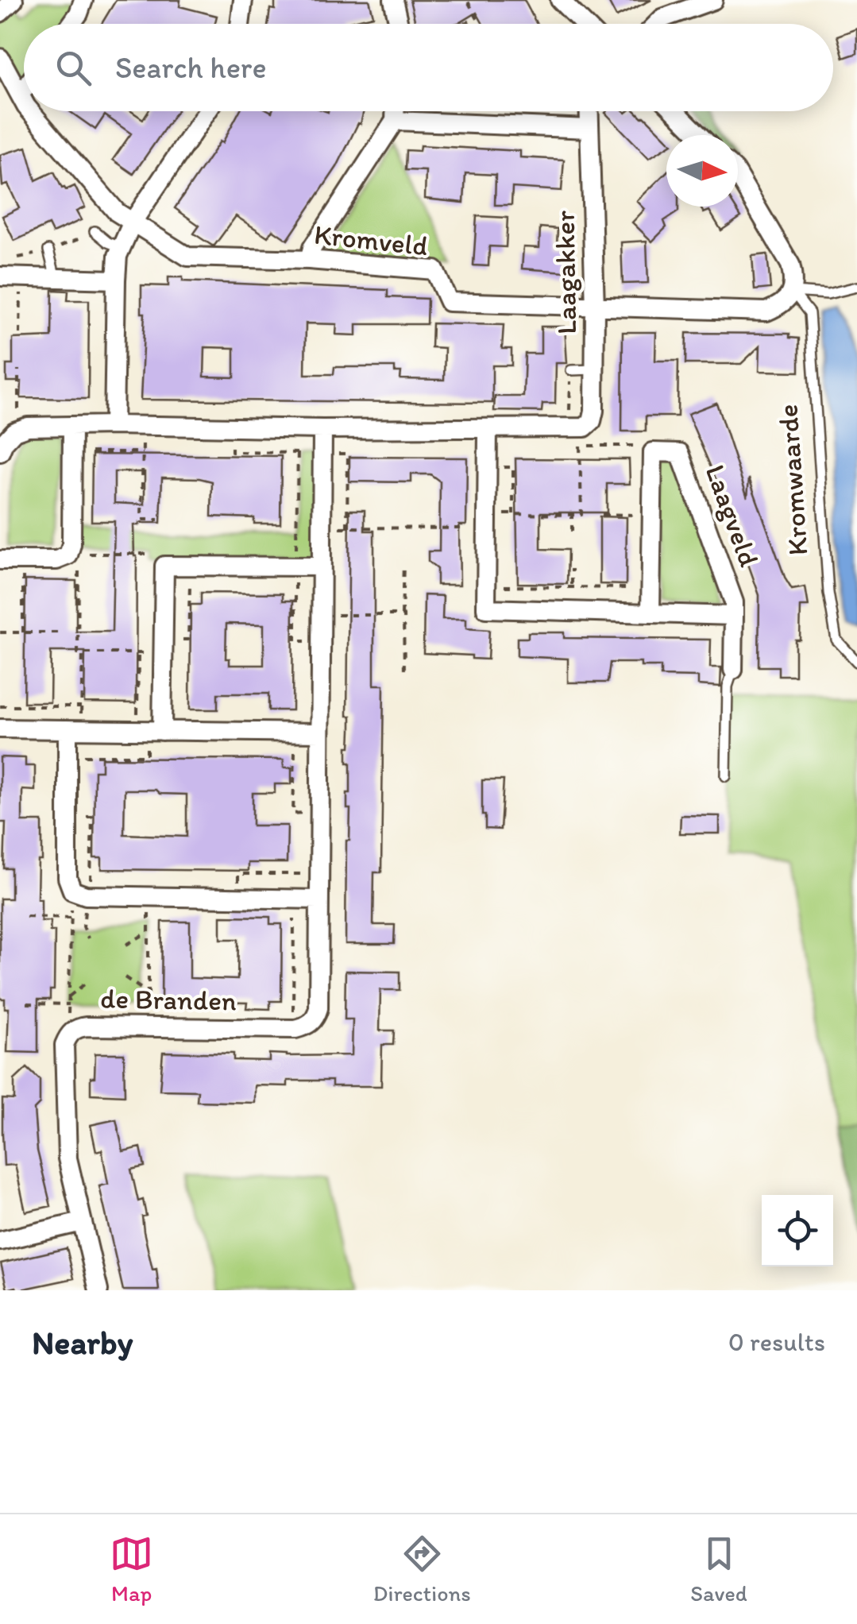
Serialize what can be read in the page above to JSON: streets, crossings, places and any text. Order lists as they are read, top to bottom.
{
  "streets": {
    "street": [
      "Kromveld",
      "Laagakker",
      "Kromwaarde",
      "Laagveld",
      "de Branden"
    ]
  },
  "crossings": [
    ["Kromveld", "Laagakker"]
  ],
  "north": "right",
  "page": {
    "search": "Search here",
    "heading": ["Nearby", "0 results"],
    "nav": ["Map", "Directions", "Saved"]
  }
}
